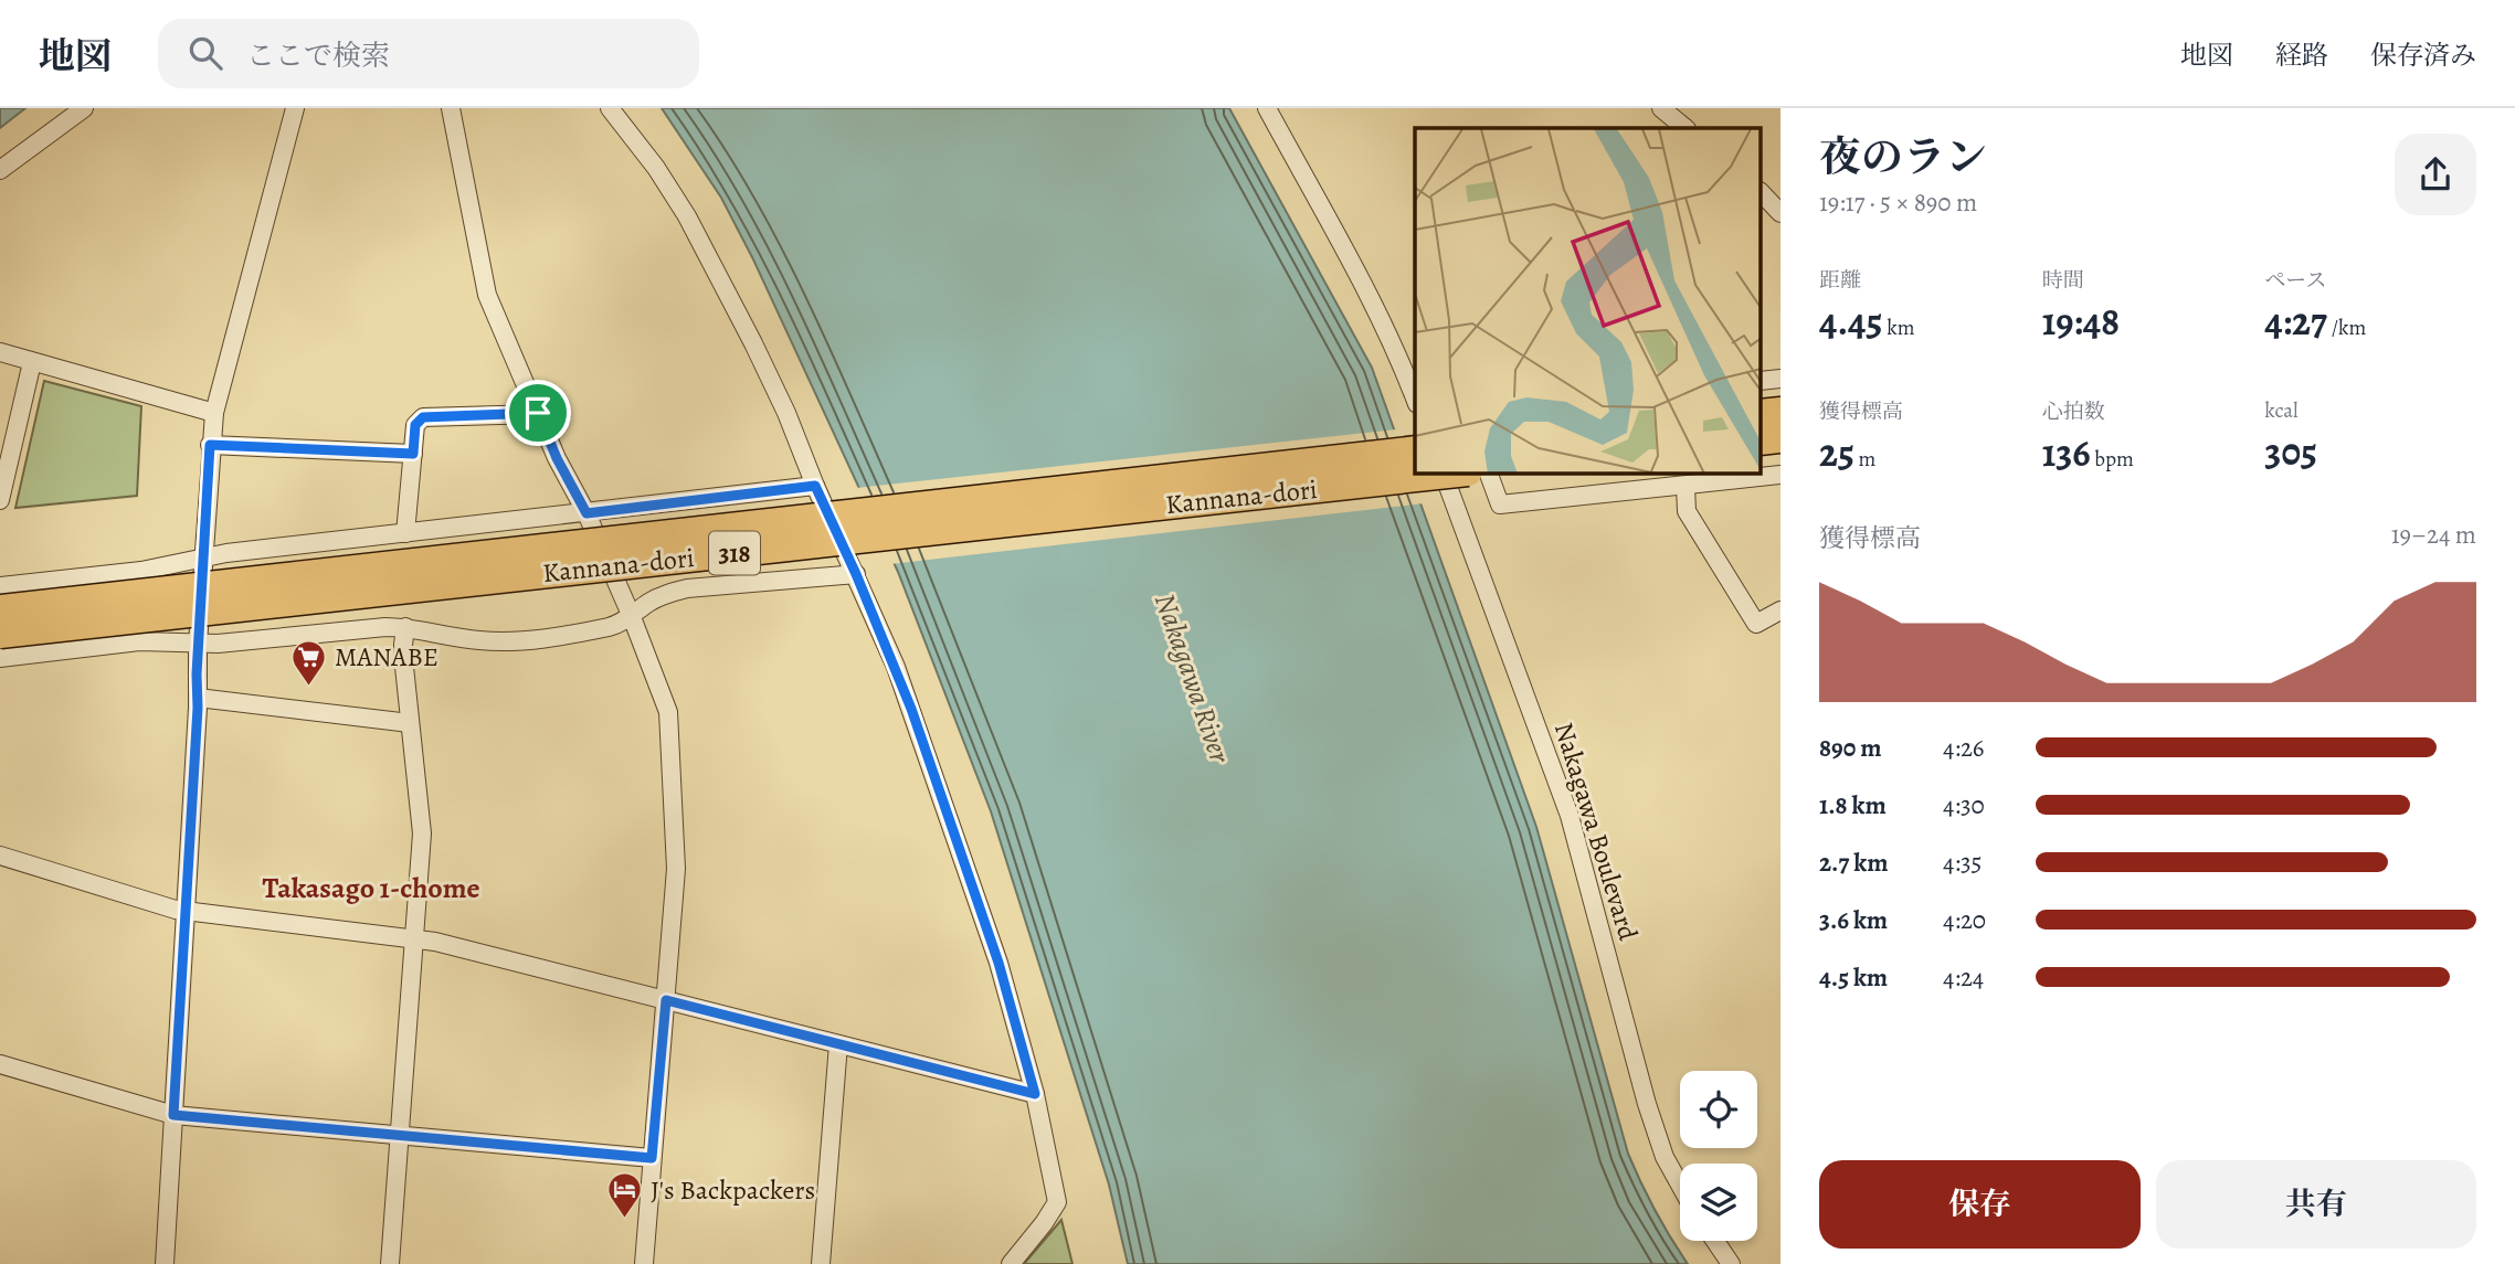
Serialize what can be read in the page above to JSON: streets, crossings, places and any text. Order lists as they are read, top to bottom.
{
  "streets": {
    "main road": ["Kannana-dori", "318"],
    "street": ["Nakagawa Boulevard"]
  },
  "districts": ["Takasago 1-chome"],
  "water": ["Nakagawa River"],
  "places": {
    "supermarket": ["MANABE"],
    "hotel": ["J's Backpackers"]
  },
  "page": {
    "header": "地図",
    "search": "ここで検索",
    "nav": ["地図", "経路", "保存済み"],
    "heading": ["夜のラン", "19:17 · 5 × 890 m"],
    "stats": [
      ["距離", "4.45 km"],
      ["時間", "19:48"],
      ["ペース", "4:27 /km"],
      ["獲得標高", "25 m"],
      ["心拍数", "136 bpm"],
      ["kcal", "305"]
    ],
    "chart": ["獲得標高", "19–24 m"],
    "list": [
      {
        "name": "890 m",
        "note": "4:26"
      },
      {
        "name": "1.8 km",
        "note": "4:30"
      },
      {
        "name": "2.7 km",
        "note": "4:35"
      },
      {
        "name": "3.6 km",
        "note": "4:20"
      },
      {
        "name": "4.5 km",
        "note": "4:24"
      }
    ],
    "buttons": ["保存", "共有"]
  }
}
